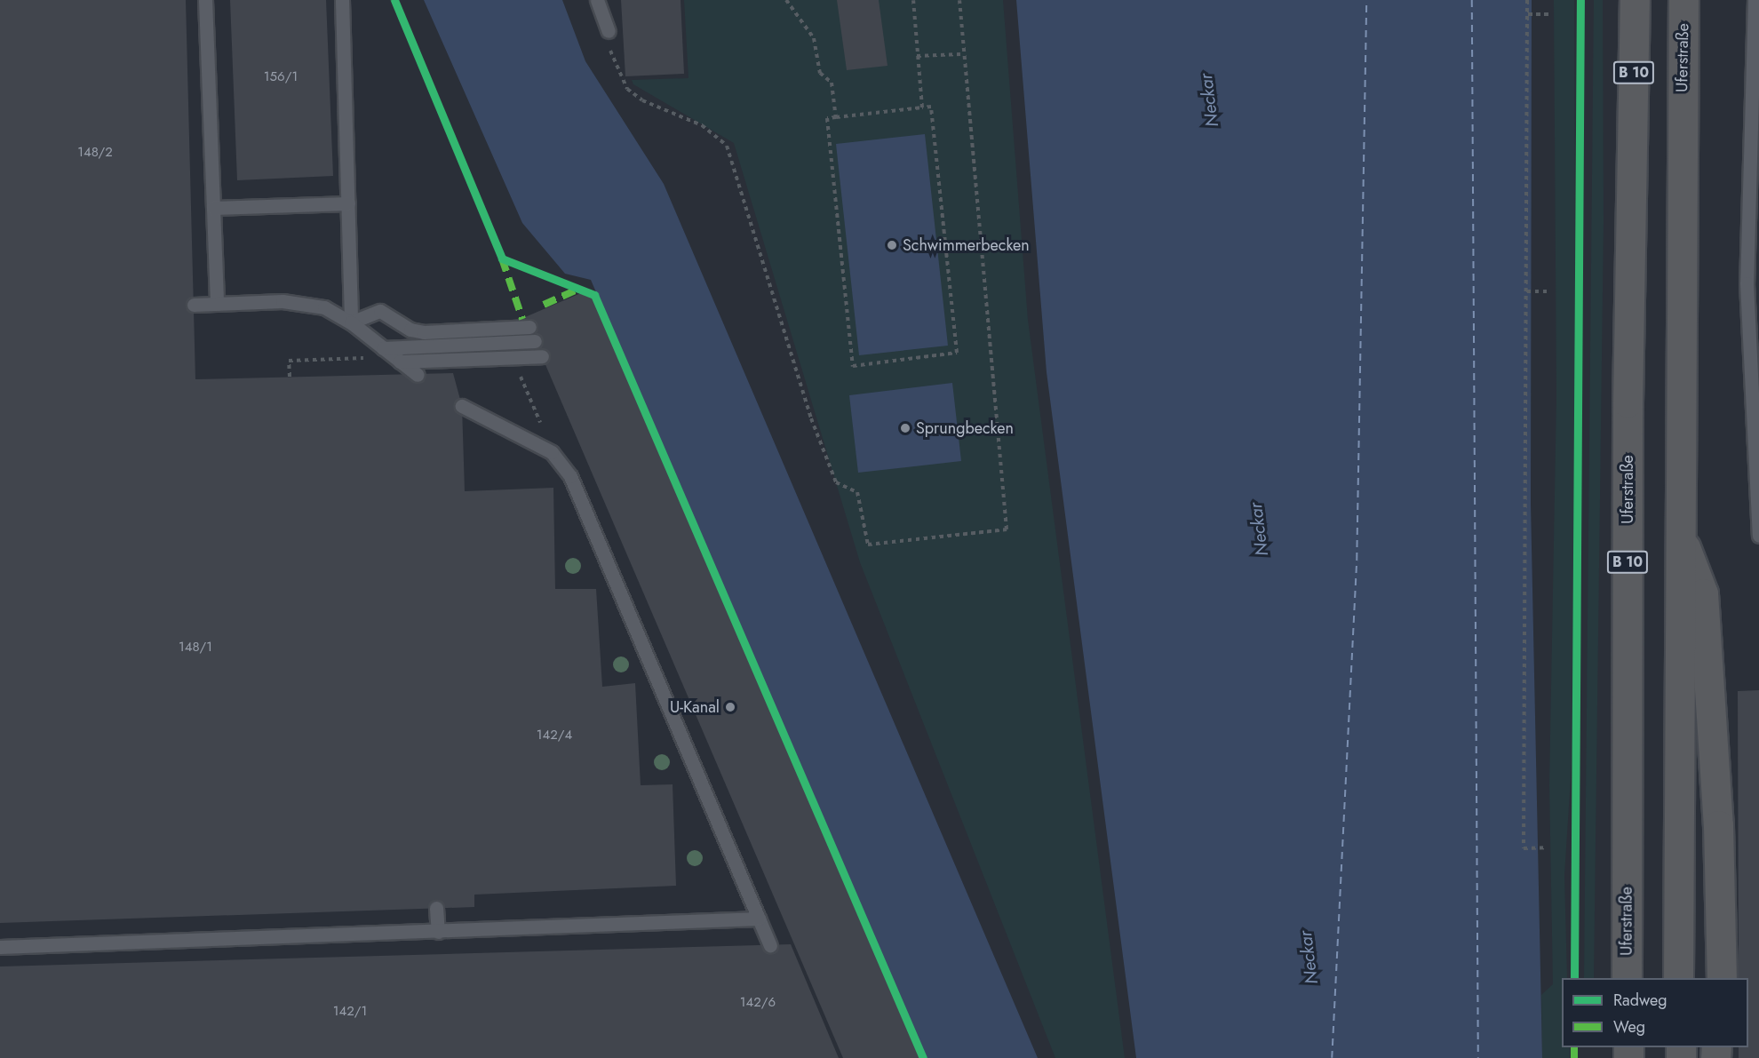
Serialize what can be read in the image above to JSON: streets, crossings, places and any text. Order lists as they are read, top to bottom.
{
  "streets": {
    "highway": ["Uferstraße", "B 10"]
  },
  "water": ["Neckar"],
  "places": ["Schwimmerbecken", "Sprungbecken", "U-Kanal"],
  "house_numbers": [
    "156/1",
    "148/2",
    "148/1",
    "142/4",
    "142/6",
    "142/1"
  ],
  "legend": ["Radweg", "Weg"]
}
